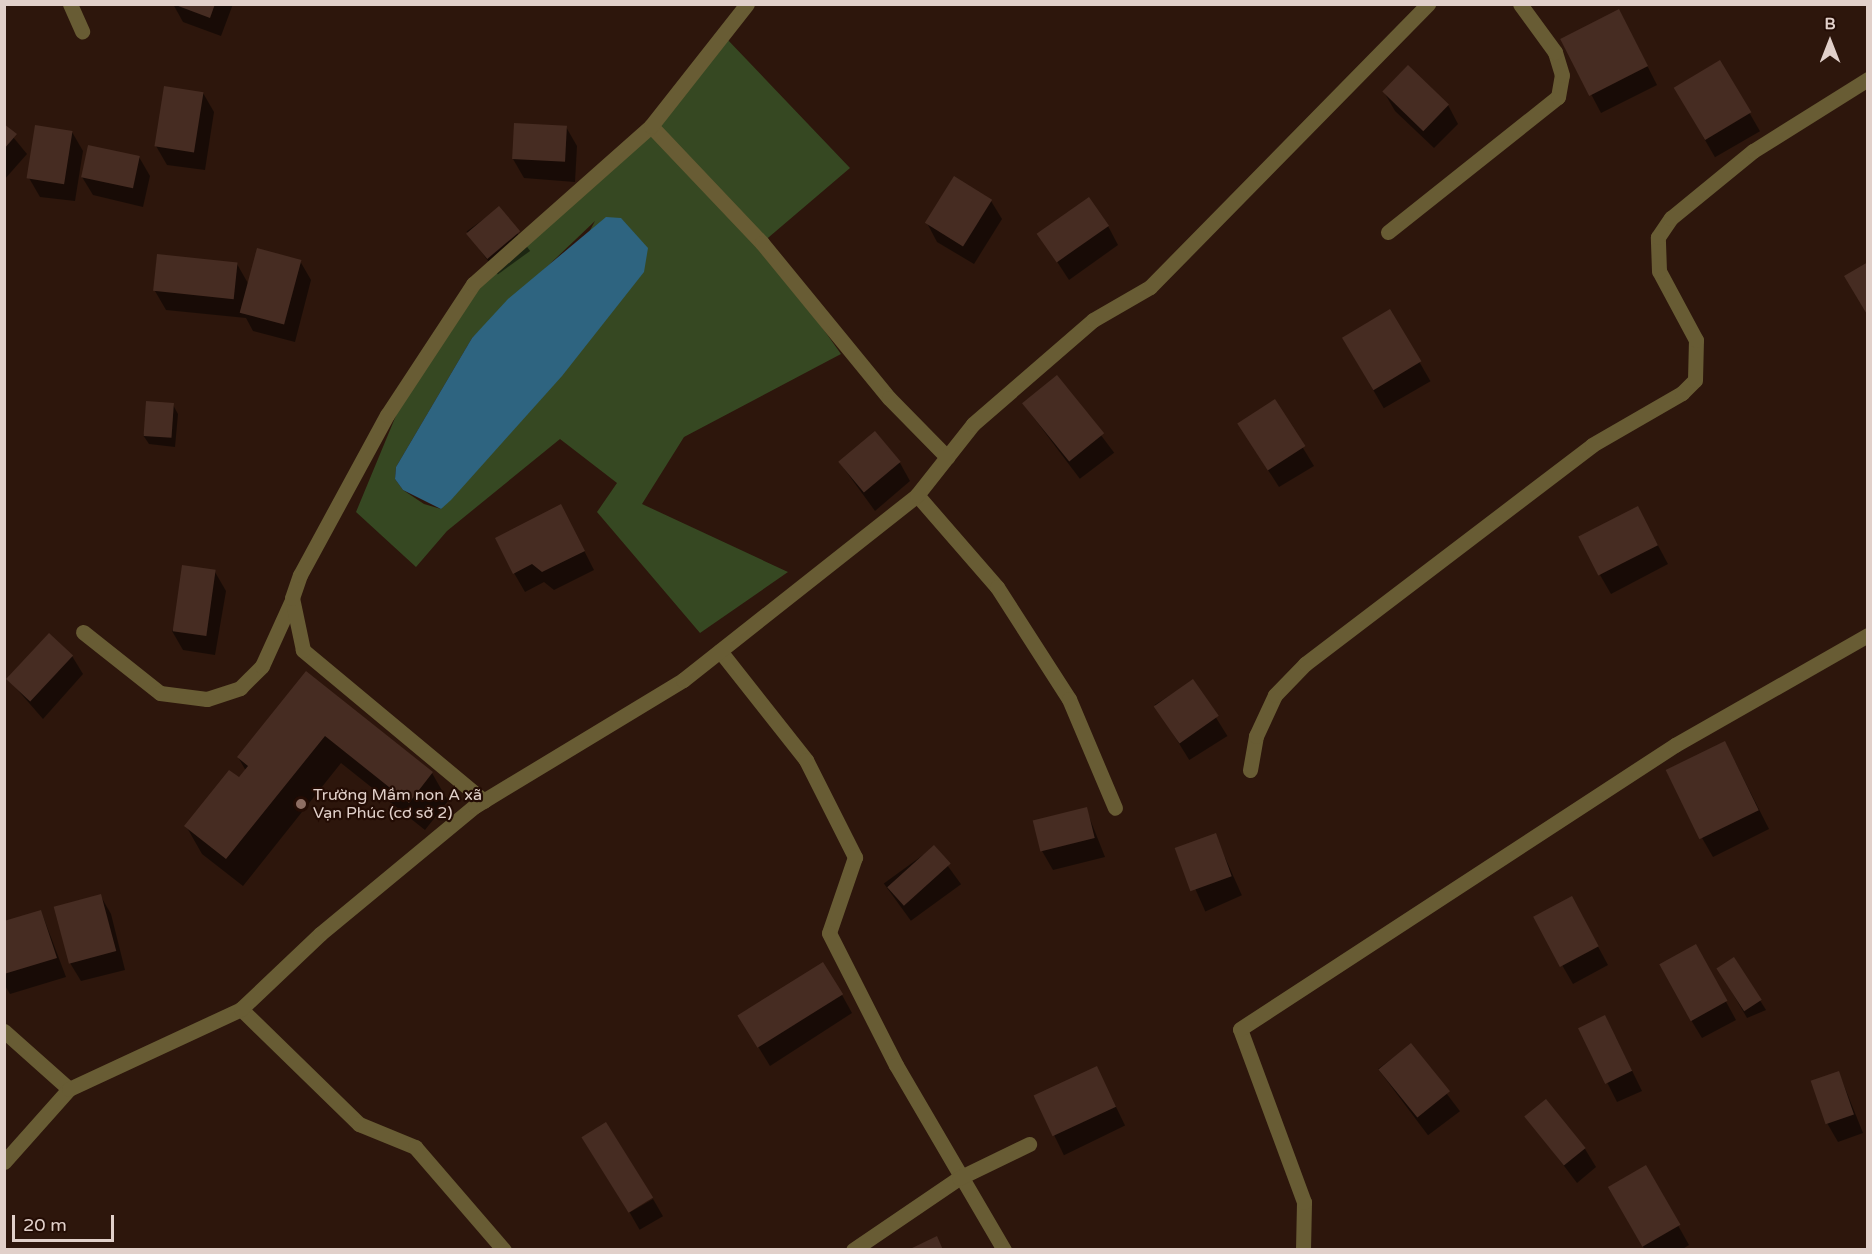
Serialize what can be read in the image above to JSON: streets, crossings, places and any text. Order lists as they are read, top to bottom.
{
  "places": ["Trường Mầm non A xã Vạn Phúc (cơ sở 2)"],
  "scale_bar": "20 m",
  "north": "top"
}
